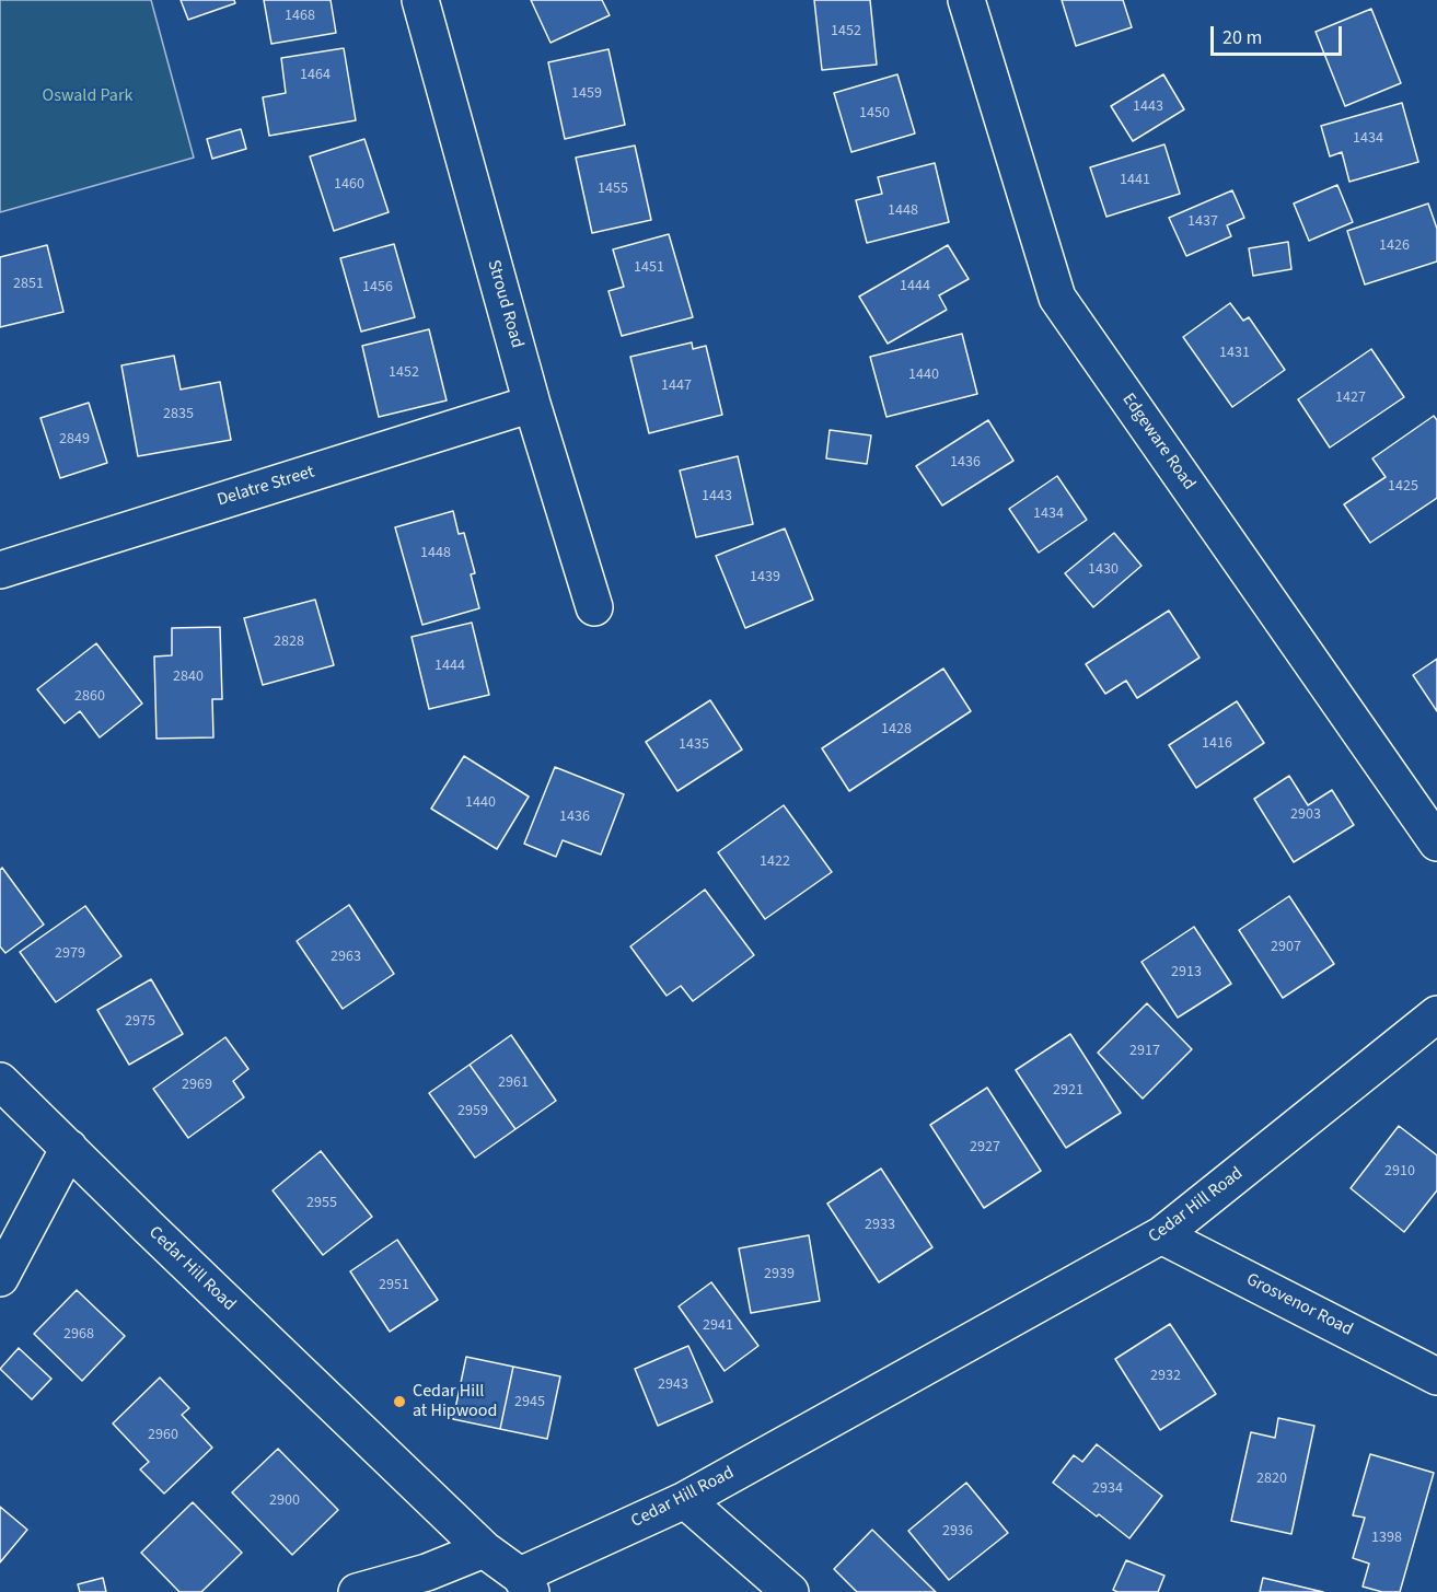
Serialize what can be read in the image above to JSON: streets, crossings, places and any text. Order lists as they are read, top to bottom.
{
  "streets": {
    "street": [
      "Stroud Road",
      "Edgeware Road",
      "Delatre Street",
      "Cedar Hill Road",
      "Grosvenor Road"
    ]
  },
  "crossings": [
    ["Stroud Road", "Delatre Street"],
    ["Cedar Hill Road", "Grosvenor Road"]
  ],
  "parks": ["Oswald Park"],
  "places": ["Cedar Hill at Hipwood"],
  "house_numbers": [
    "1468",
    "1452",
    "1464",
    "1459",
    "1443",
    "1450",
    "1434",
    "1441",
    "1460",
    "1455",
    "1448",
    "1437",
    "1426",
    "1451",
    "2851",
    "1444",
    "1456",
    "1431",
    "1452",
    "1440",
    "1447",
    "1427",
    "2835",
    "2849",
    "1436",
    "1425",
    "1443",
    "1434",
    "1448",
    "1430",
    "1439",
    "2828",
    "1444",
    "2840",
    "2860",
    "1428",
    "1416",
    "1435",
    "1440",
    "2903",
    "1436",
    "1422",
    "2907",
    "2979",
    "2963",
    "2913",
    "2975",
    "2917",
    "2961",
    "2969",
    "2921",
    "2959",
    "2927",
    "2910",
    "2955",
    "2933",
    "2939",
    "2951",
    "2941",
    "2968",
    "2932",
    "2943",
    "2945",
    "2960",
    "2820",
    "2934",
    "2900",
    "2936",
    "1398"
  ],
  "scale_bar": "20 m"
}
